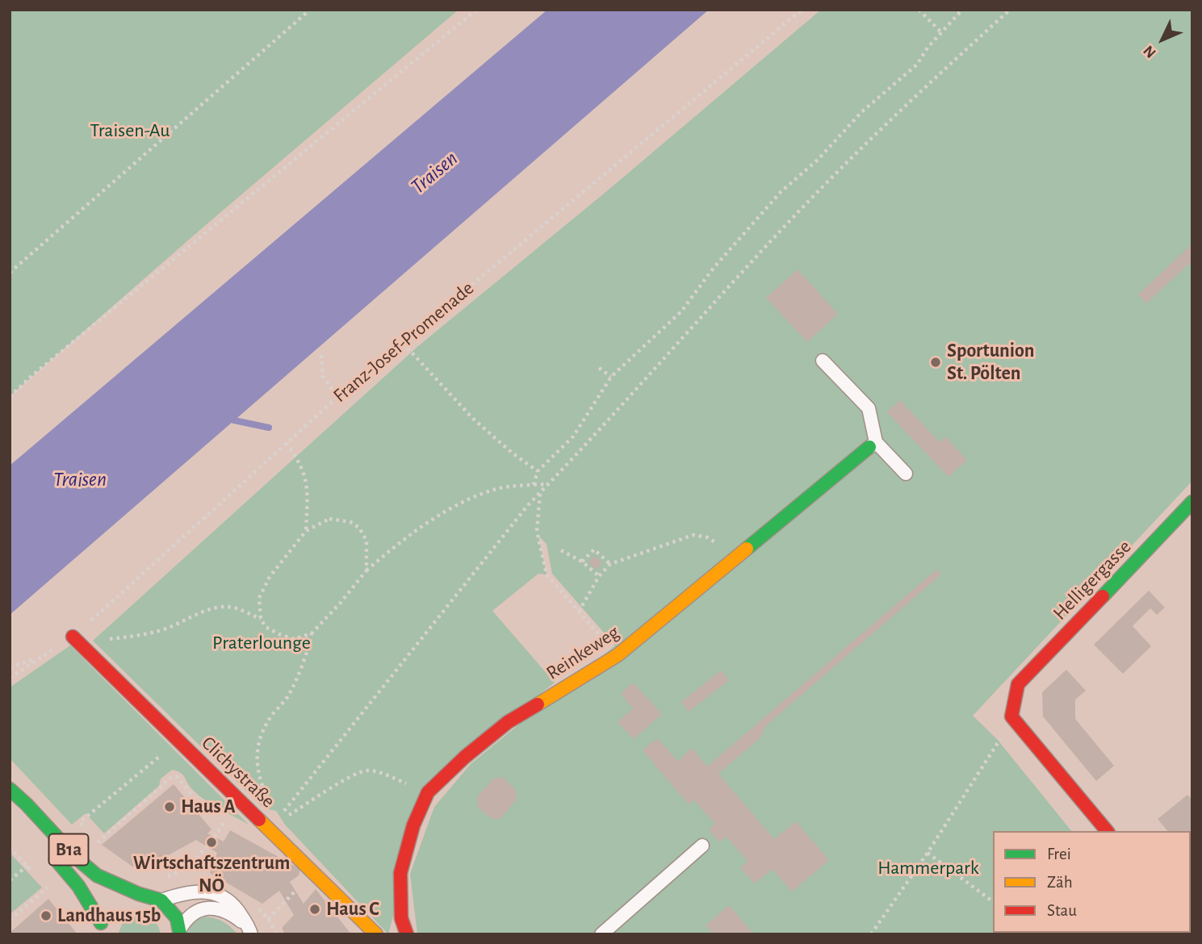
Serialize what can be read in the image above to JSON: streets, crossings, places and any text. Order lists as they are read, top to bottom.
{
  "streets": {
    "street": [
      "Helligergasse",
      "Reinkeweg",
      "Clichystraße",
      "B1a"
    ],
    "path": ["Franz-Josef-Promenade"]
  },
  "crossings": [
    ["Franz-Josef-Promenade", "Clichystraße"]
  ],
  "water": ["Traisen"],
  "parks": ["Traisen-Au", "Praterlounge", "Hammerpark"],
  "places": [
    "Sportunion St. Pölten",
    "Haus A",
    "Wirtschaftszentrum NÖ",
    "Haus C",
    "Landhaus 15b"
  ],
  "legend": ["Frei", "Zäh", "Stau"],
  "north": "bottom left"
}
